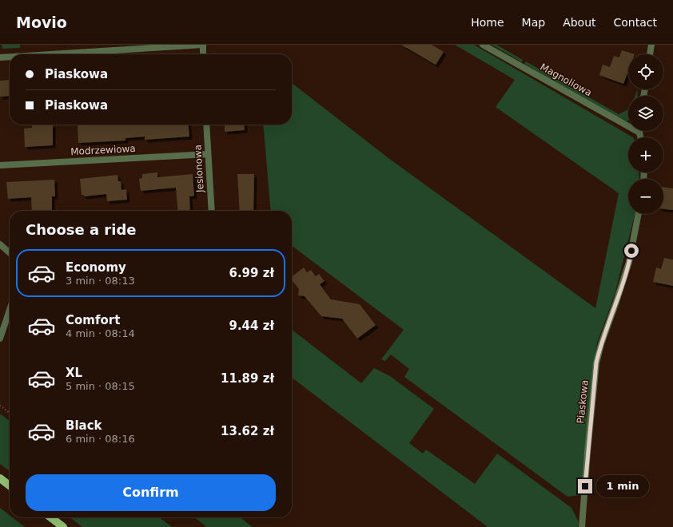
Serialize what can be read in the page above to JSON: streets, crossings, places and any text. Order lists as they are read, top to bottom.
{
  "streets": {
    "street": [
      "Magnoliowa",
      "Modrzewiowa",
      "Jesionowa",
      "Piaskowa"
    ]
  },
  "crossings": [
    ["Modrzewiowa", "Jesionowa"]
  ],
  "page": {
    "header": "Movio",
    "nav": [
      "Home",
      "Map",
      "About",
      "Contact"
    ],
    "map_buttons": ["+", "−"],
    "banner": ["Piaskowa", "Piaskowa"],
    "heading": "Choose a ride",
    "list": [
      {
        "name": "Economy",
        "note": "3 min · 08:13",
        "value": "6.99 zł"
      },
      {
        "name": "Comfort",
        "note": "4 min · 08:14",
        "value": "9.44 zł"
      },
      {
        "name": "XL",
        "note": "5 min · 08:15",
        "value": "11.89 zł"
      },
      {
        "name": "Black",
        "note": "6 min · 08:16",
        "value": "13.62 zł"
      }
    ],
    "buttons": "Confirm",
    "bubble": "1 min"
  }
}
